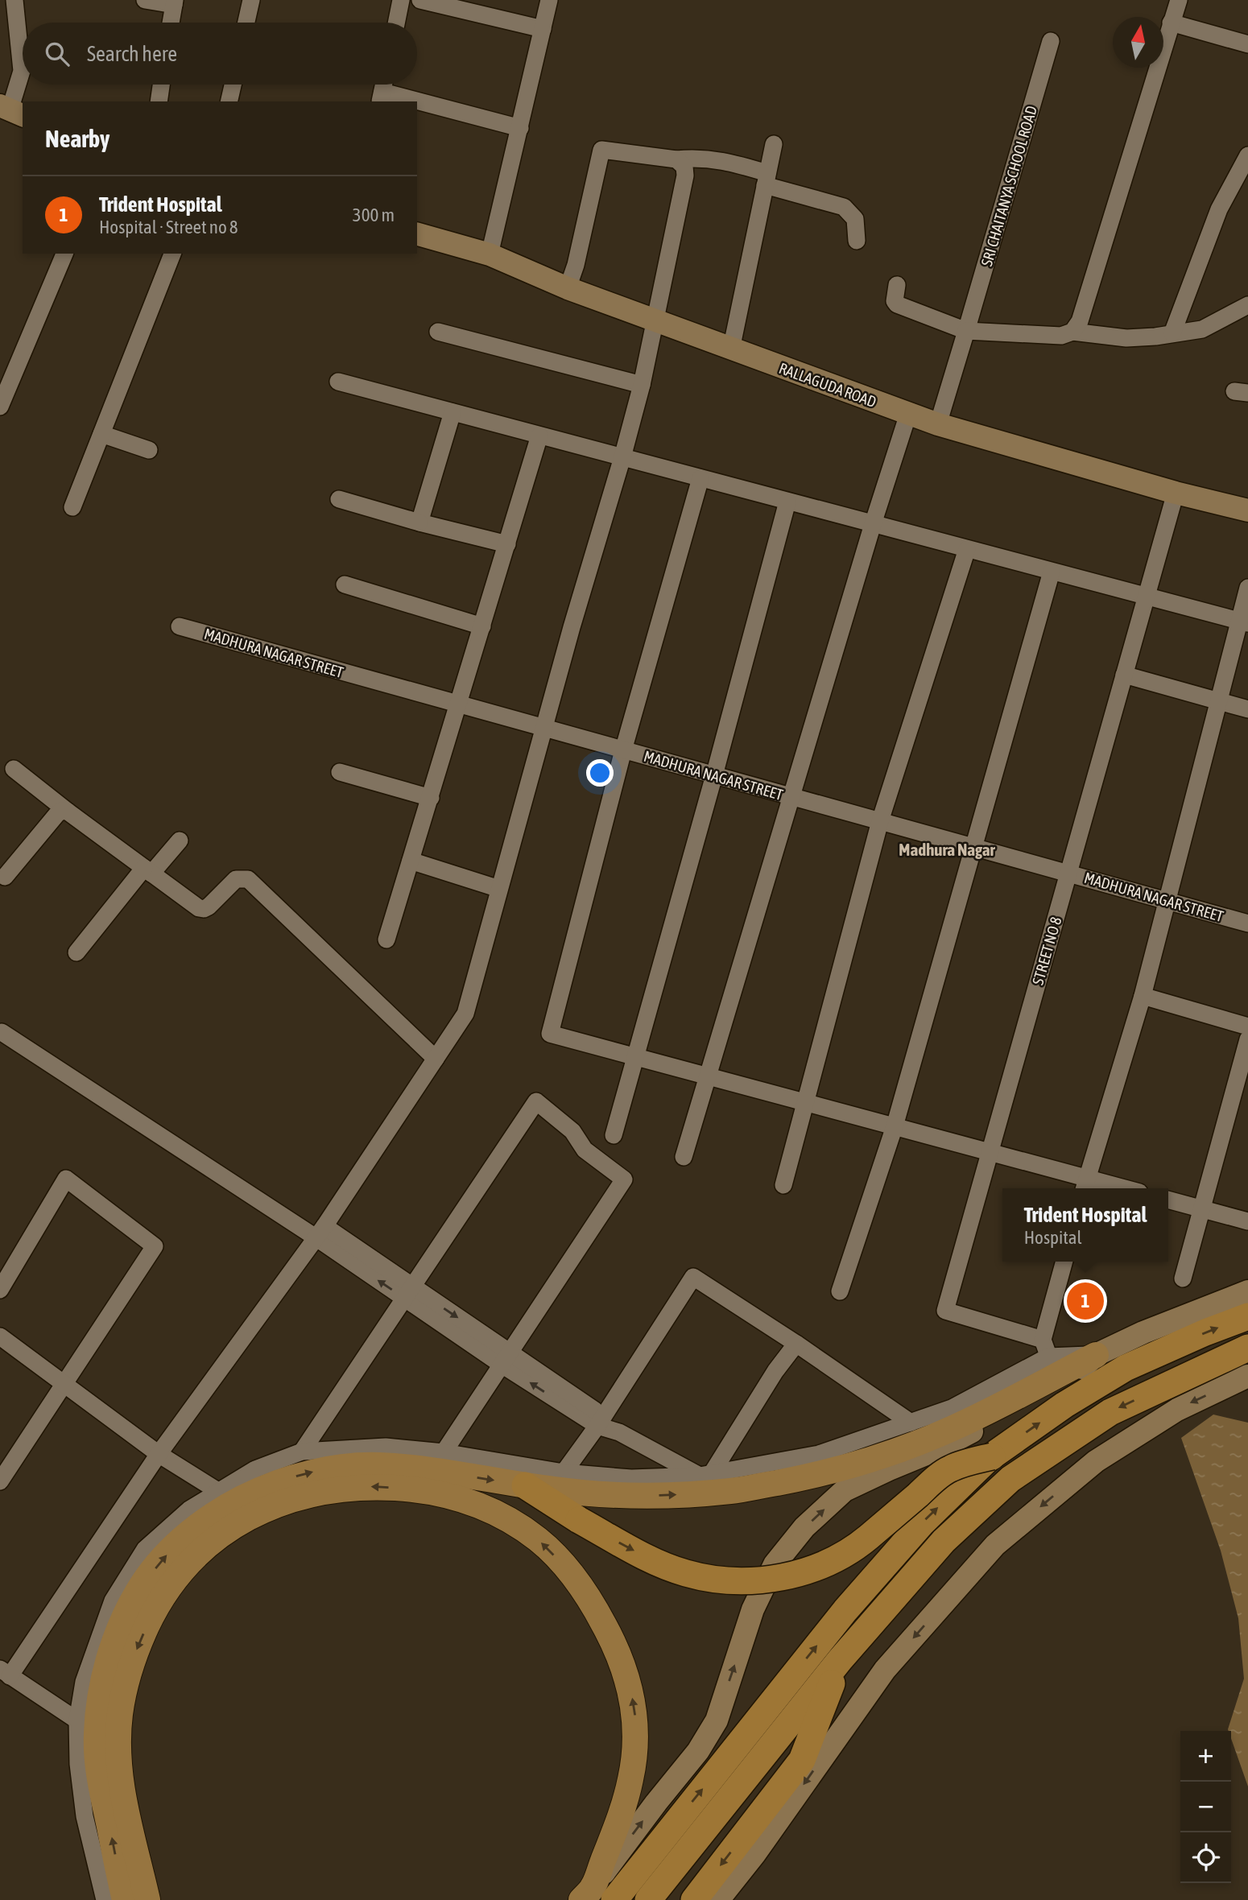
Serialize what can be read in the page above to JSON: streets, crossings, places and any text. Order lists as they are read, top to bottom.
{
  "streets": {
    "main road": ["RALLAGUDA ROAD"],
    "street": ["SRI CHAITANYA SCHOOL ROAD", "MADHURA NAGAR STREET", "STREET NO 8"]
  },
  "crossings": [
    ["SRI CHAITANYA SCHOOL ROAD", "RALLAGUDA ROAD"],
    ["RALLAGUDA ROAD", "STREET NO 8"],
    ["MADHURA NAGAR STREET", "STREET NO 8"]
  ],
  "districts": ["Madhura Nagar"],
  "north": "top",
  "page": {
    "search": "Search here",
    "heading": "Nearby",
    "list": [
      {
        "mark": "1",
        "name": "Trident Hospital",
        "note": "Hospital · Street no 8",
        "value": "300 m"
      }
    ],
    "popup": ["Trident Hospital", "Hospital"],
    "pins": "1",
    "map_buttons": ["+", "−"]
  }
}
